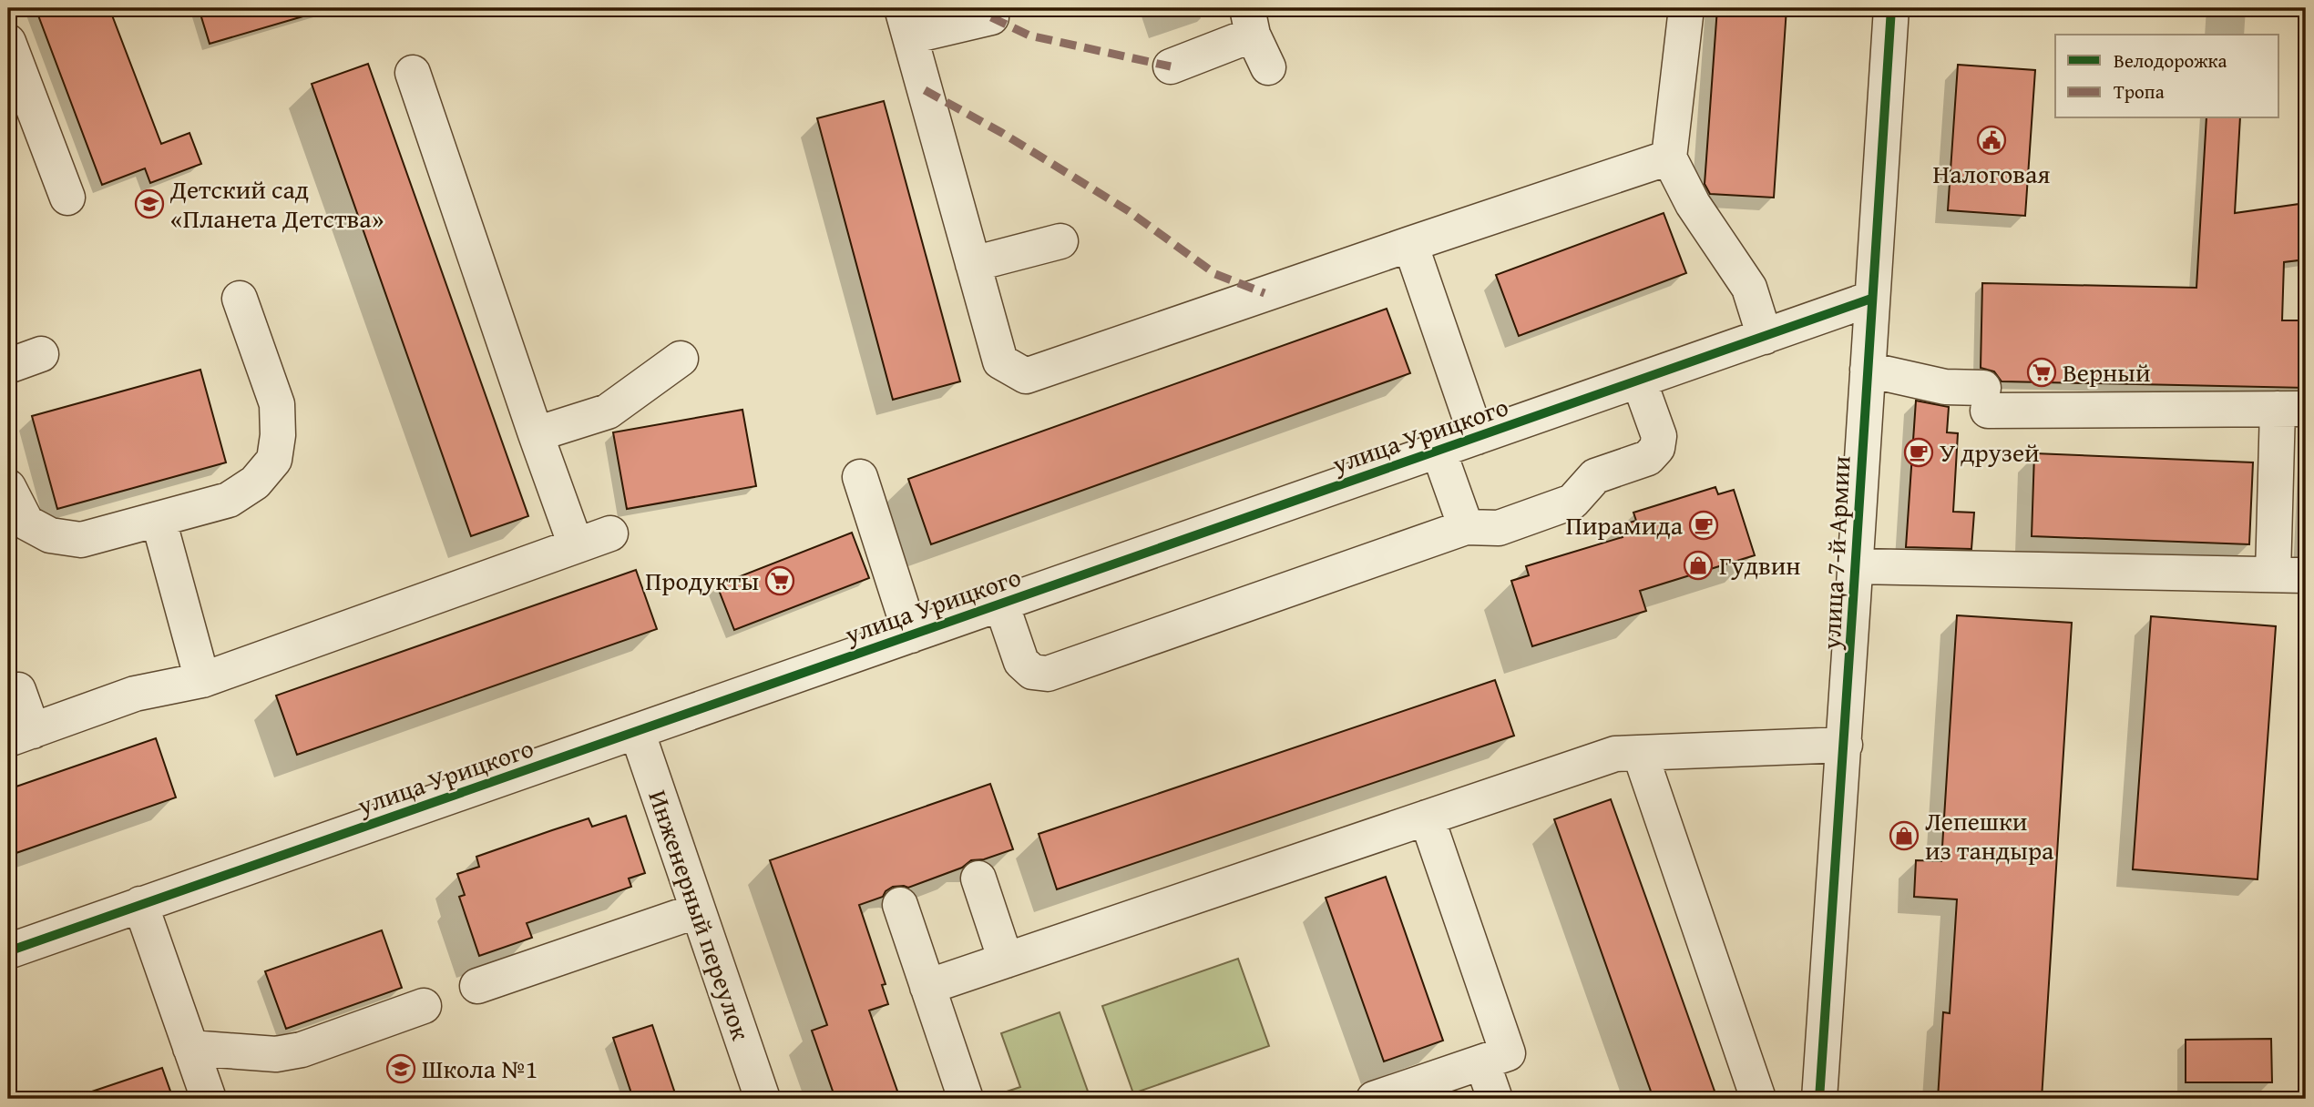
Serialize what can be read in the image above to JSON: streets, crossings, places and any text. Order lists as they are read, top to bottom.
{
  "streets": {
    "street": ["улица Урицкого", "улица 7-й Армии", "Инженерный переулок"]
  },
  "crossings": [
    ["улица Урицкого", "улица 7-й Армии"],
    ["улица Урицкого", "Инженерный переулок"]
  ],
  "places": {
    "public building": ["Налоговая"],
    "school or university": ["Детский сад «Планета Детства»", "Школа №1"],
    "supermarket": ["Верный", "Продукты"],
    "cafe": ["У друзей", "Пирамида"],
    "shop": ["Гудвин", "Лепешки из тандыра"]
  },
  "legend": ["Велодорожка", "Тропа"]
}
